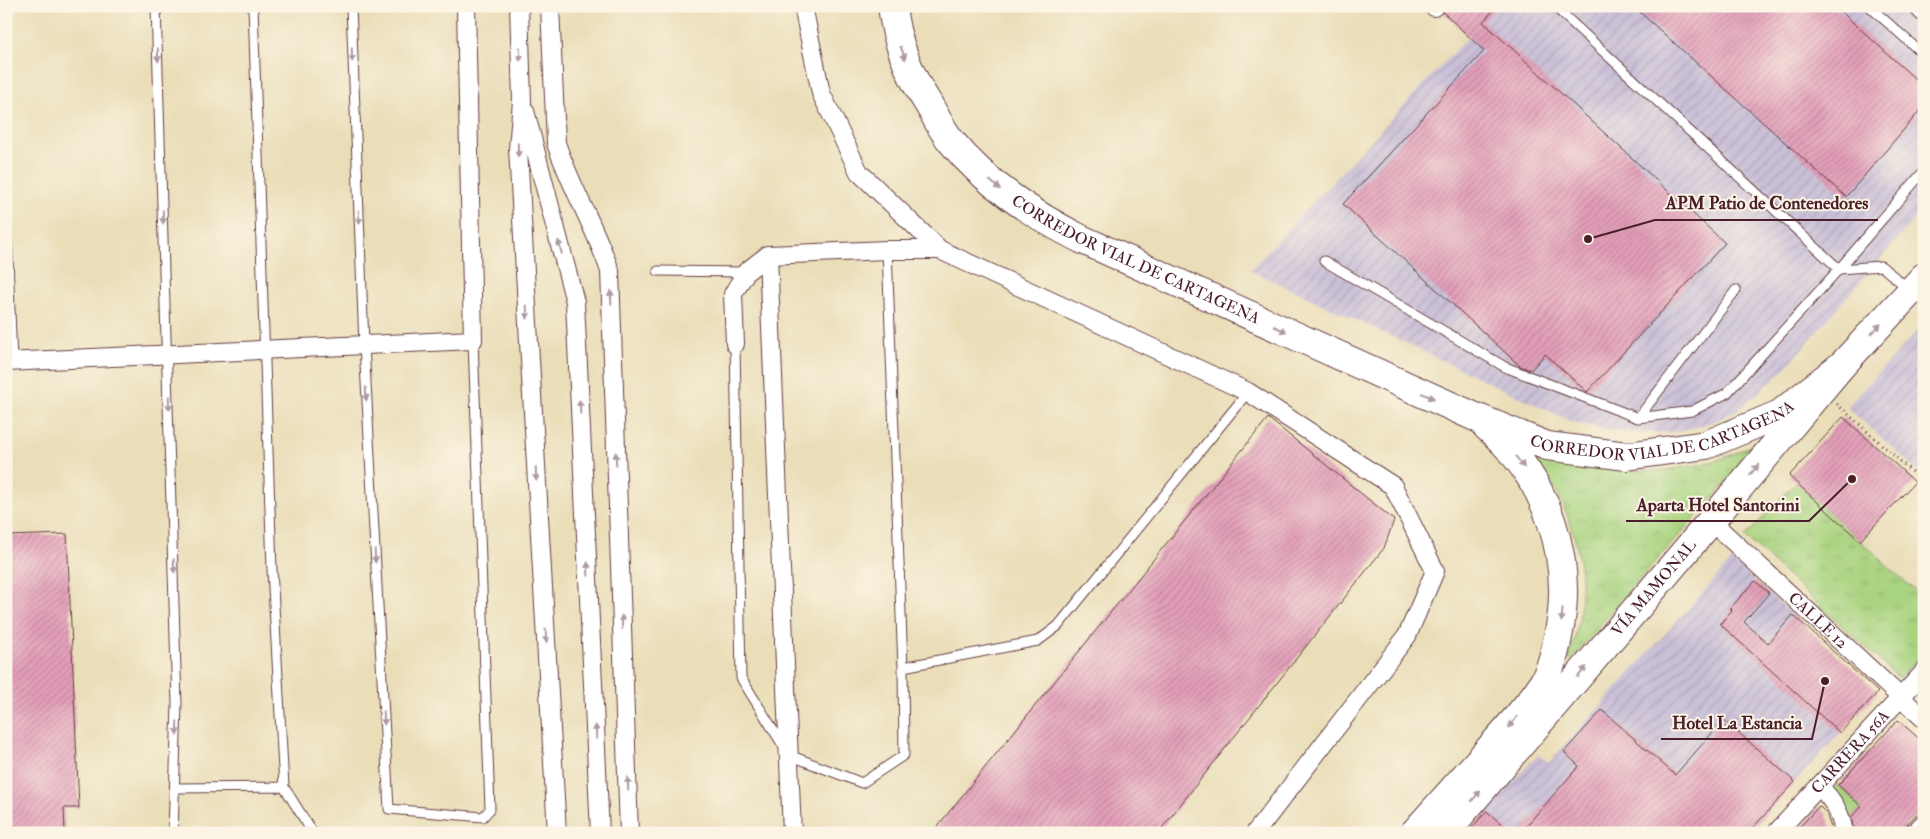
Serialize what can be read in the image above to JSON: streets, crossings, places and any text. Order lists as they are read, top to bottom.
{
  "streets": {
    "main road": ["CORREDOR VIAL DE CARTAGENA", "VÍA MAMONAL"],
    "street": ["CALLE 12", "CARRERA 56A"]
  },
  "crossings": [
    ["CORREDOR VIAL DE CARTAGENA", "VÍA MAMONAL"],
    ["VÍA MAMONAL", "CALLE 12"],
    ["CALLE 12", "CARRERA 56A"]
  ],
  "one_way": ["VÍA MAMONAL"],
  "places": ["APM Patio de Contenedores", "Aparta Hotel Santorini", "Hotel La Estancia"]
}
